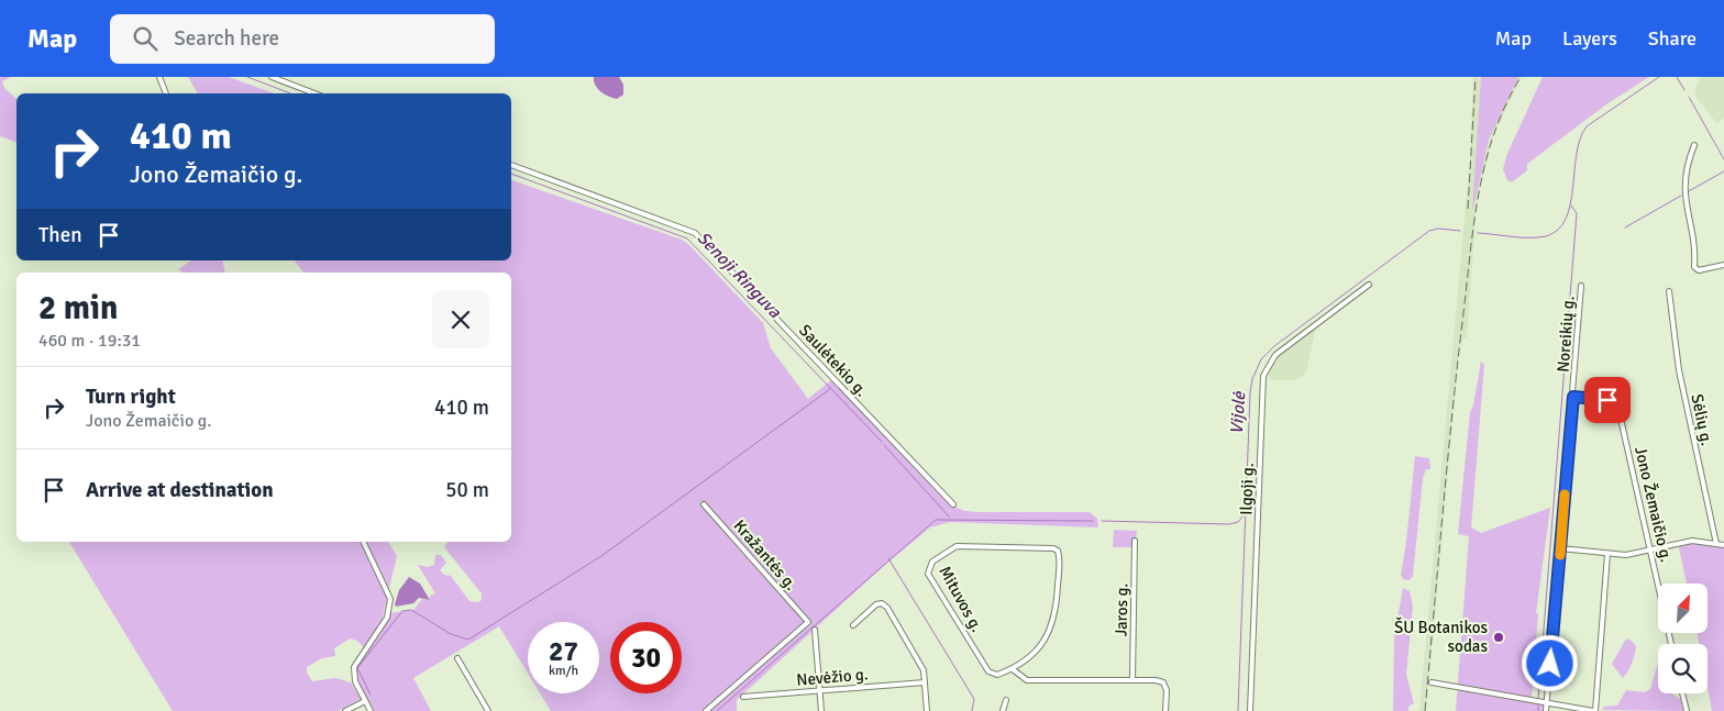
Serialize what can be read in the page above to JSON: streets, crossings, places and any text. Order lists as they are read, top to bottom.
{
  "streets": {
    "street": [
      "Noreikių g.",
      "Saulėtekio g.",
      "Sėlių g.",
      "Ilgoji g.",
      "Jono Žemaičio g.",
      "Kražantės g.",
      "Mituvos g.",
      "Jaros g.",
      "Nevėžio g."
    ]
  },
  "crossings": [
    ["Noreikių g.", "Jono Žemaičio g."]
  ],
  "water": ["Senoji Ringuva", "Vijolė"],
  "places": ["ŠU Botanikos sodas"],
  "north": "top right",
  "page": {
    "header": "Map",
    "search": "Search here",
    "nav": ["Map", "Layers", "Share"],
    "turn": ["410 m", "Jono Žemaičio g."],
    "then": "Then",
    "heading": ["2 min", "460 m · 19:31"],
    "list": [
      {
        "name": "Turn right",
        "note": "Jono Žemaičio g.",
        "value": "410 m"
      },
      {
        "name": "Arrive at destination",
        "value": "50 m"
      }
    ],
    "speed": "27 km/h",
    "limit": "30"
  }
}
